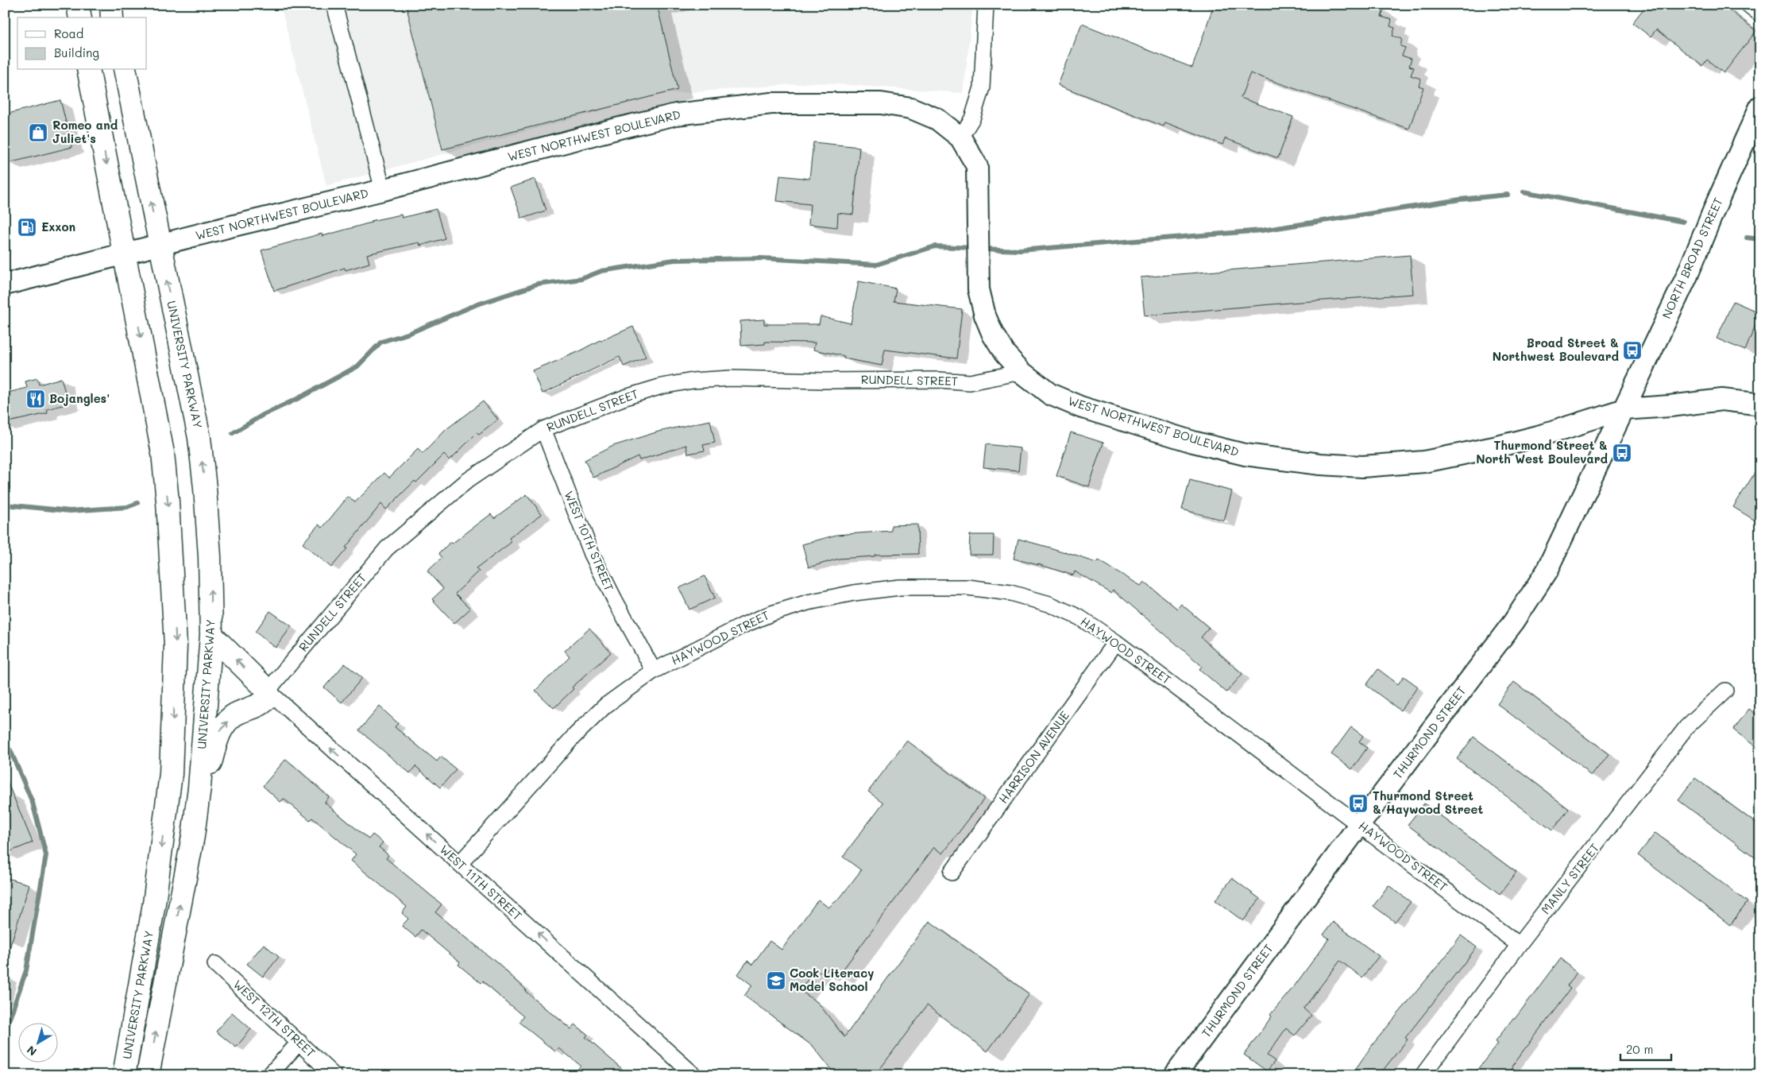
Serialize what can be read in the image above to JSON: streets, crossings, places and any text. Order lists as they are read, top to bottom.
{
  "streets": {
    "main road": [
      "WEST NORTHWEST BOULEVARD",
      "NORTH BROAD STREET",
      "UNIVERSITY PARKWAY",
      "THURMOND STREET"
    ],
    "street": [
      "RUNDELL STREET",
      "WEST 10TH STREET",
      "HAYWOOD STREET",
      "HARRISON AVENUE",
      "MANLY STREET",
      "WEST 11TH STREET",
      "WEST 12TH STREET"
    ]
  },
  "crossings": [
    ["WEST NORTHWEST BOULEVARD", "NORTH BROAD STREET"],
    ["WEST NORTHWEST BOULEVARD", "UNIVERSITY PARKWAY"],
    ["WEST NORTHWEST BOULEVARD", "RUNDELL STREET"],
    ["WEST NORTHWEST BOULEVARD", "THURMOND STREET"],
    ["NORTH BROAD STREET", "THURMOND STREET"],
    ["RUNDELL STREET", "WEST 10TH STREET"],
    ["RUNDELL STREET", "WEST 11TH STREET"],
    ["WEST 10TH STREET", "HAYWOOD STREET"],
    ["HAYWOOD STREET", "THURMOND STREET"],
    ["HAYWOOD STREET", "HARRISON AVENUE"],
    ["HAYWOOD STREET", "MANLY STREET"],
    ["HAYWOOD STREET", "WEST 11TH STREET"]
  ],
  "one_way": ["WEST 11TH STREET"],
  "places": {
    "shop": ["Romeo and Juliet's"],
    "fuel station": ["Exxon"],
    "bus stop": ["Broad Street & Northwest Boulevard", "Thurmond Street & North West Boulevard", "Thurmond Street & Haywood Street"],
    "restaurant": ["Bojangles'"],
    "school or university": ["Cook Literacy Model School"]
  },
  "legend": ["Road", "Building"],
  "scale_bar": "20 m",
  "north": "bottom left"
}
